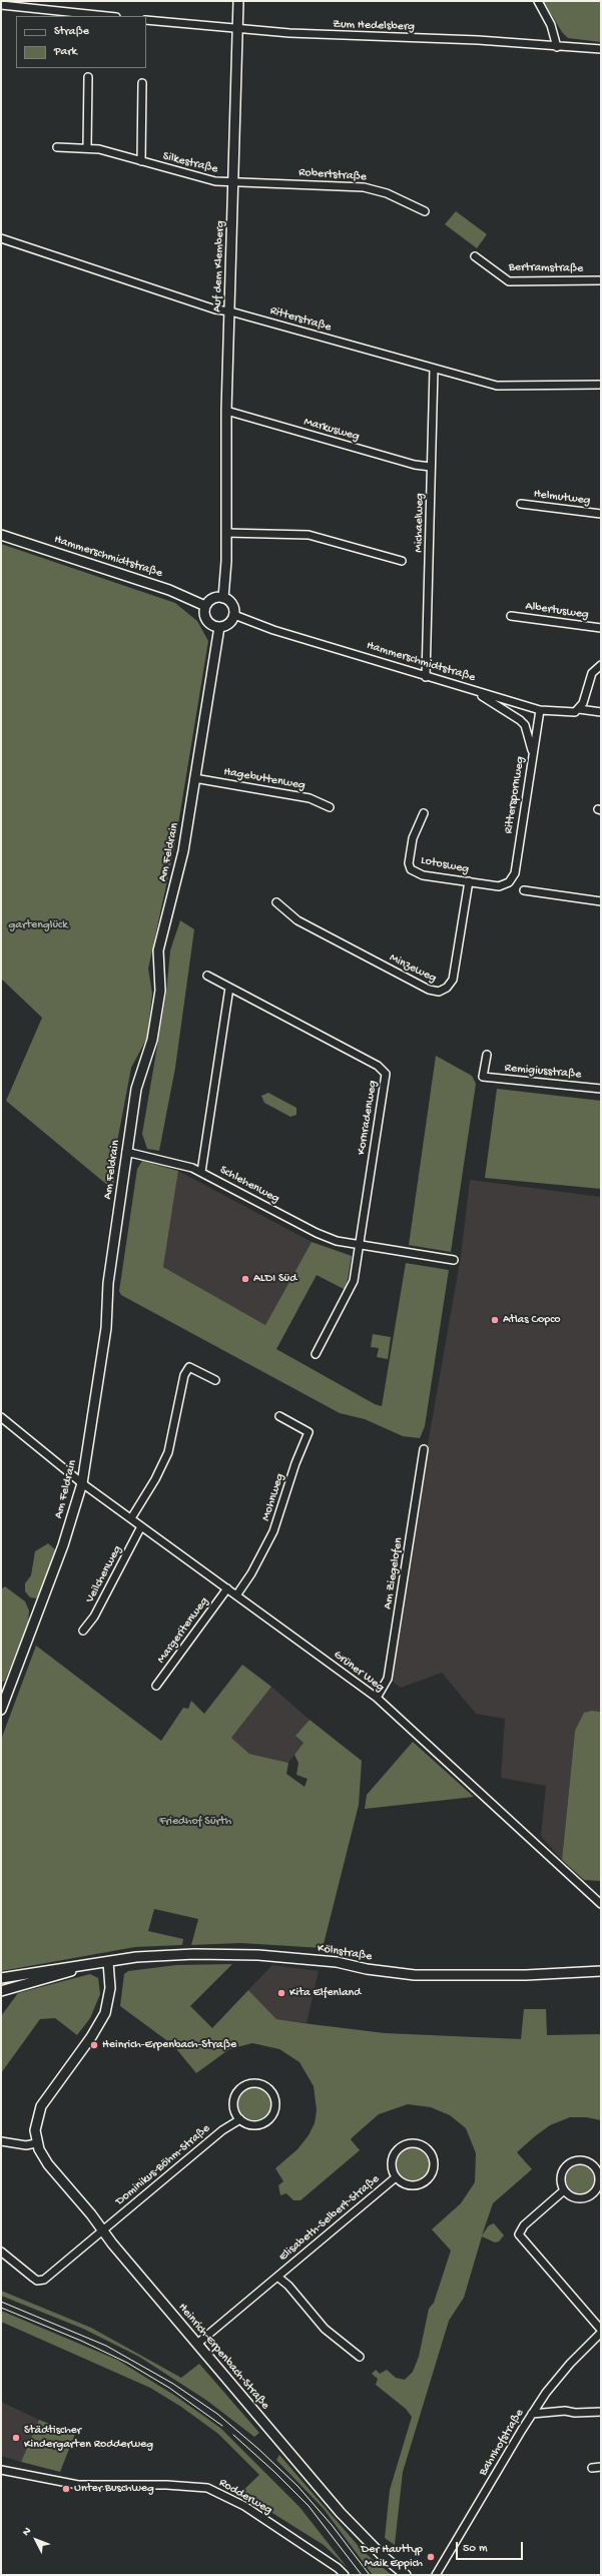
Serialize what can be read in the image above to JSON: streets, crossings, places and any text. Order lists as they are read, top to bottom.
{
  "streets": {
    "street": [
      "Zum Hedelsberg",
      "Silkestraße",
      "Robertstraße",
      "Auf dem Klemberg",
      "Bertramstraße",
      "Ritterstraße",
      "Markusweg",
      "Helmutweg",
      "Michaelweg",
      "Hammerschmidtstraße",
      "Albertusweg",
      "Hagebuttenweg",
      "Ritterspornweg",
      "Am Feldrain",
      "Lotosweg",
      "Minzeweg",
      "Remigiusstraße",
      "Kornradenweg",
      "Schlehenweg",
      "Mohnweg",
      "Am Ziegelofen",
      "Veilchenweg",
      "Margeritenweg",
      "Grüner Weg",
      "Kölnstraße",
      "Dominikus-Böhm-Straße",
      "Elisabeth-Selbert-Straße",
      "Heinrich-Erpenbach-Straße",
      "Bahnhofstraße",
      "Rodderweg"
    ]
  },
  "crossings": [
    ["Zum Hedelsberg", "Auf dem Klemberg"],
    ["Silkestraße", "Robertstraße"],
    ["Silkestraße", "Auf dem Klemberg"],
    ["Robertstraße", "Auf dem Klemberg"],
    ["Auf dem Klemberg", "Ritterstraße"],
    ["Auf dem Klemberg", "Markusweg"],
    ["Auf dem Klemberg", "Hammerschmidtstraße"],
    ["Auf dem Klemberg", "Am Feldrain"],
    ["Ritterstraße", "Michaelweg"],
    ["Markusweg", "Michaelweg"],
    ["Michaelweg", "Hammerschmidtstraße"],
    ["Hammerschmidtstraße", "Ritterspornweg"],
    ["Hammerschmidtstraße", "Am Feldrain"],
    ["Hagebuttenweg", "Am Feldrain"],
    ["Ritterspornweg", "Lotosweg"],
    ["Am Feldrain", "Schlehenweg"],
    ["Am Feldrain", "Grüner Weg"],
    ["Lotosweg", "Minzeweg"],
    ["Kornradenweg", "Schlehenweg"],
    ["Mohnweg", "Grüner Weg"],
    ["Am Ziegelofen", "Grüner Weg"],
    ["Veilchenweg", "Grüner Weg"],
    ["Margeritenweg", "Grüner Weg"],
    ["Dominikus-Böhm-Straße", "Heinrich-Erpenbach-Straße"],
    ["Elisabeth-Selbert-Straße", "Heinrich-Erpenbach-Straße"]
  ],
  "parks": ["gartenglück", "Friedhof Sürth"],
  "places": [
    "ALDI Süd",
    "Atlas Copco",
    "Kita Elfenland",
    "Heinrich-Erpenbach-Straße",
    "Städtischer Kindergarten Rodderweg",
    "Unter Buschweg",
    "Der Hauttyp Maik Eppich"
  ],
  "legend": ["Straße", "Park"],
  "scale_bar": "50 m",
  "north": "top left"
}
